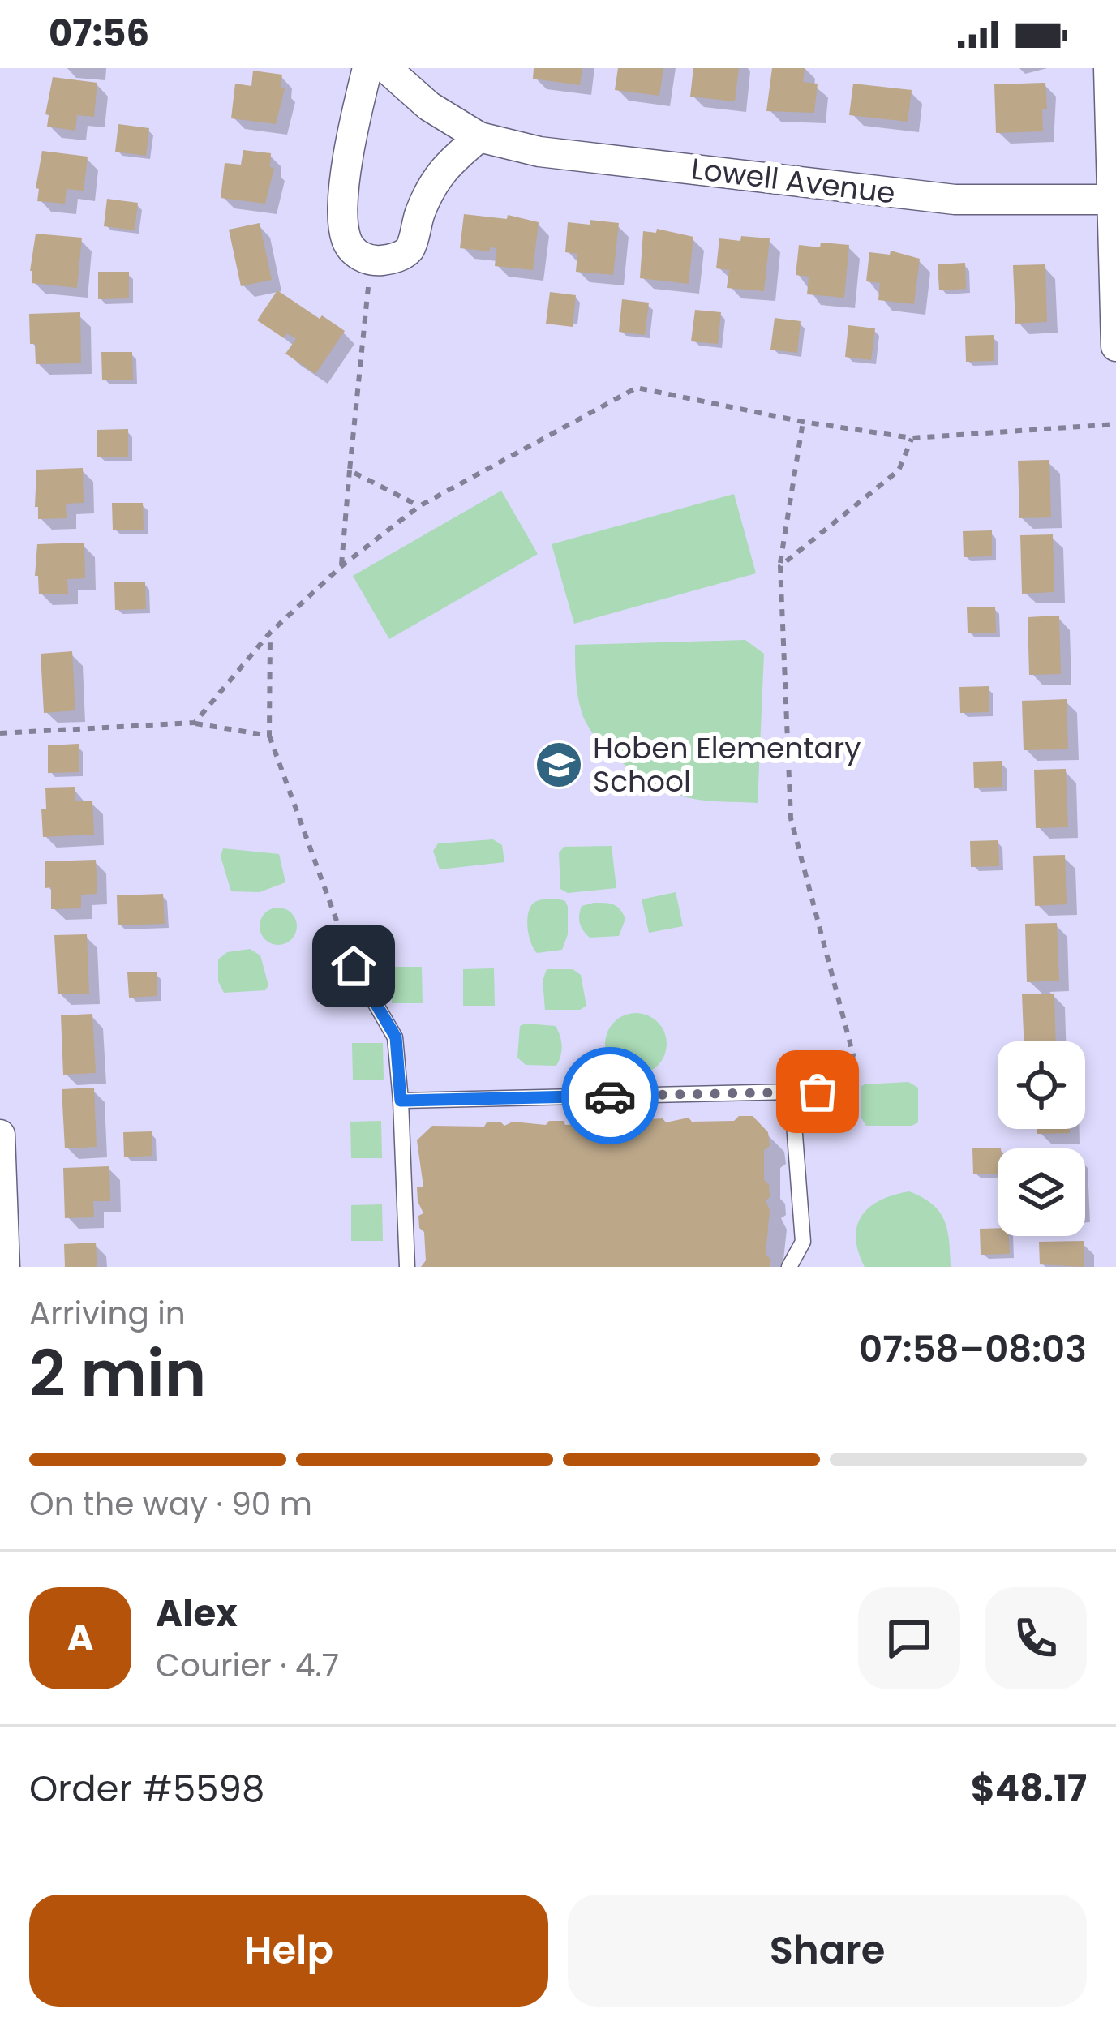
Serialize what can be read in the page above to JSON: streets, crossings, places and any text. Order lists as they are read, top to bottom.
{
  "streets": {
    "street": ["Lowell Avenue"]
  },
  "places": {
    "school or university": ["Hoben Elementary School"]
  },
  "page": {
    "status": "07:56",
    "heading": ["2 min", "Arriving in", "07:58–08:03"],
    "panel": [
      "Alex",
      "Courier · 4.7",
      "Order #5598",
      "$48.17"
    ],
    "bar": "On the way · 90 m",
    "round": "A",
    "buttons": ["Help", "Share"]
  }
}
